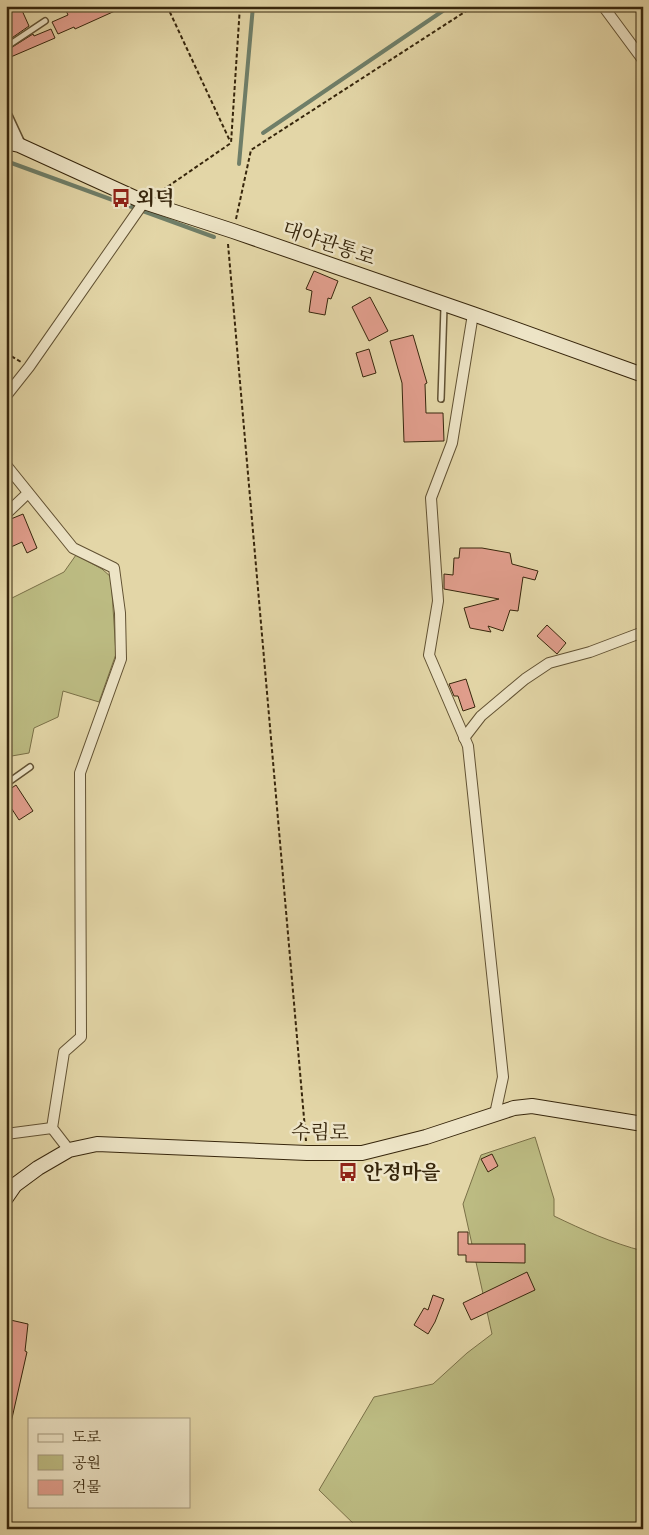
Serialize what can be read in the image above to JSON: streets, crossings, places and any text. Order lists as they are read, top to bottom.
{
  "streets": {
    "main road": ["대야관통로", "수림로"]
  },
  "places": {
    "bus stop": ["외덕", "안정마을"]
  },
  "legend": ["도로", "공원", "건물"]
}
